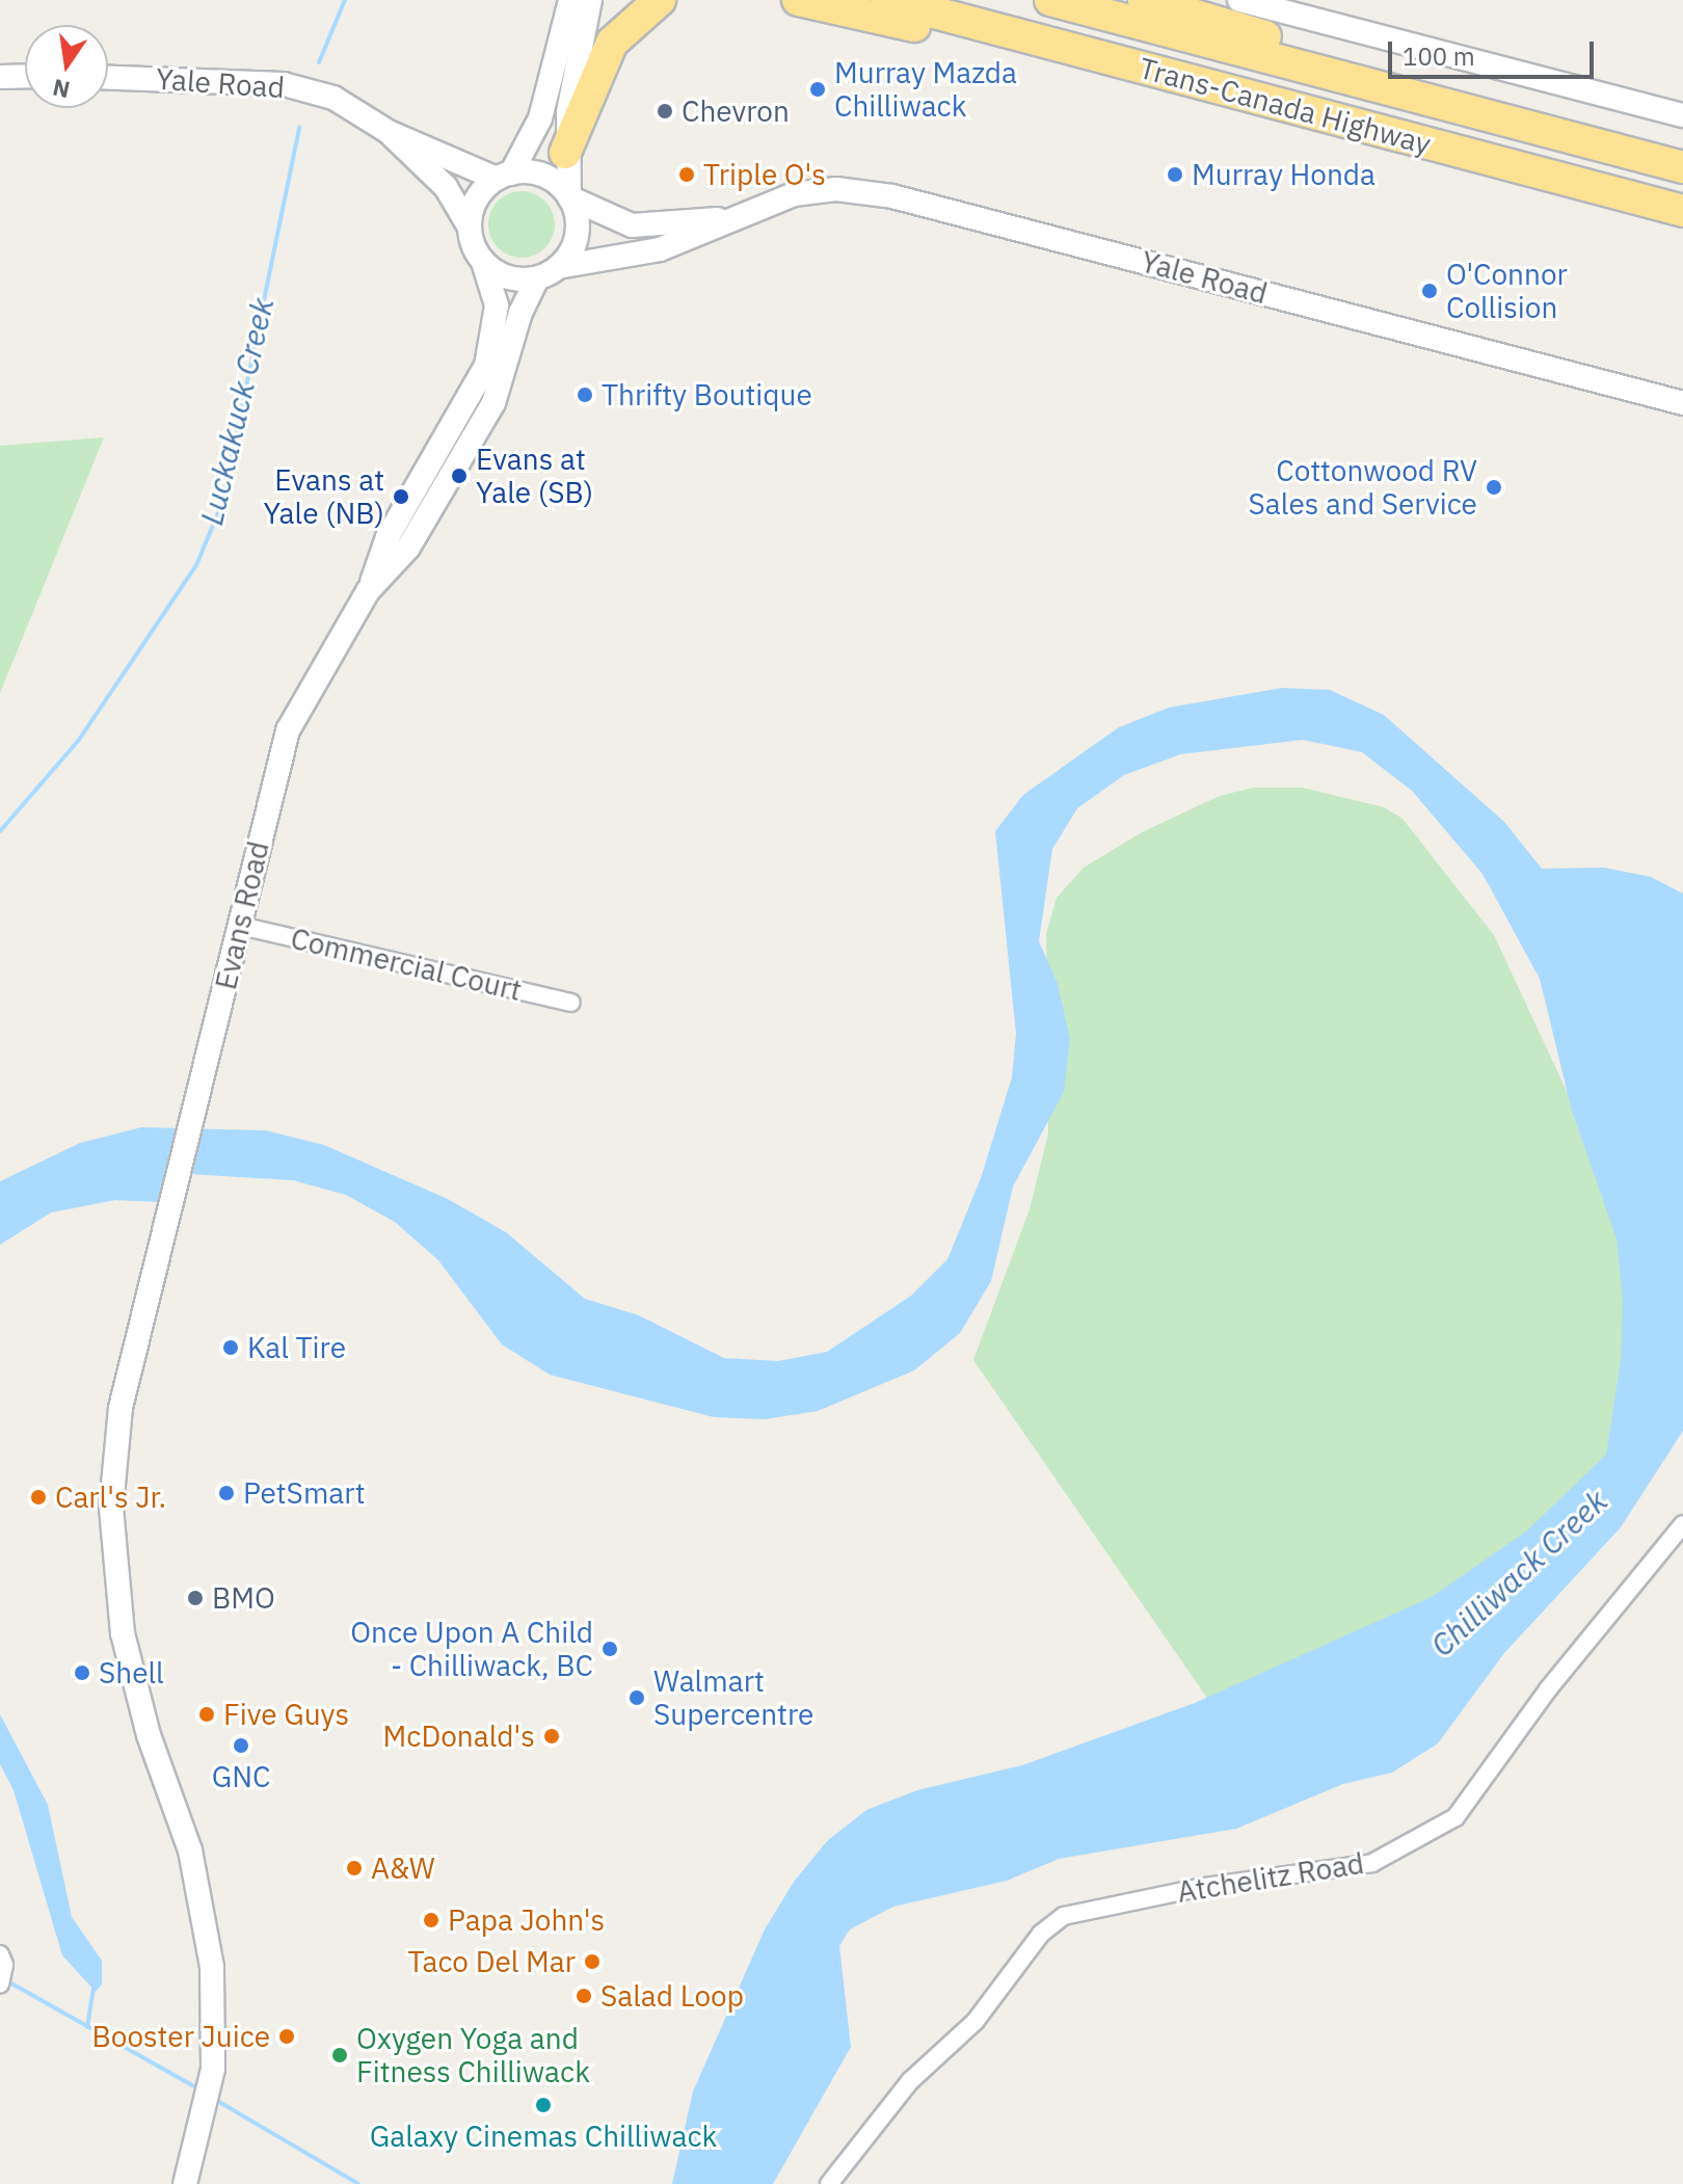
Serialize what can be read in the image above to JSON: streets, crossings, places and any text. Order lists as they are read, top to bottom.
{
  "streets": {
    "highway": ["Trans-Canada Highway"],
    "street": [
      "Yale Road",
      "Evans Road",
      "Commercial Court",
      "Atchelitz Road"
    ]
  },
  "crossings": [
    ["Yale Road", "Evans Road"],
    ["Evans Road", "Commercial Court"]
  ],
  "water": ["Luckakuck Creek", "Chilliwack Creek"],
  "places": [
    "Murray Mazda Chilliwack",
    "Chevron",
    "Triple O's",
    "Murray Honda",
    "O'Connor Collision",
    "Thrifty Boutique",
    "Evans at Yale (SB)",
    "Cottonwood RV Sales and Service",
    "Evans at Yale (NB)",
    "Kal Tire",
    "PetSmart",
    "Carl's Jr.",
    "BMO",
    "Once Upon A Child - Chilliwack, BC",
    "Shell",
    "Walmart Supercentre",
    "Five Guys",
    "McDonald's",
    "GNC",
    "A&W",
    "Papa John's",
    "Taco Del Mar",
    "Salad Loop",
    "Booster Juice",
    "Oxygen Yoga and Fitness Chilliwack",
    "Galaxy Cinemas Chilliwack"
  ],
  "scale_bar": "100 m",
  "north": "bottom"
}
